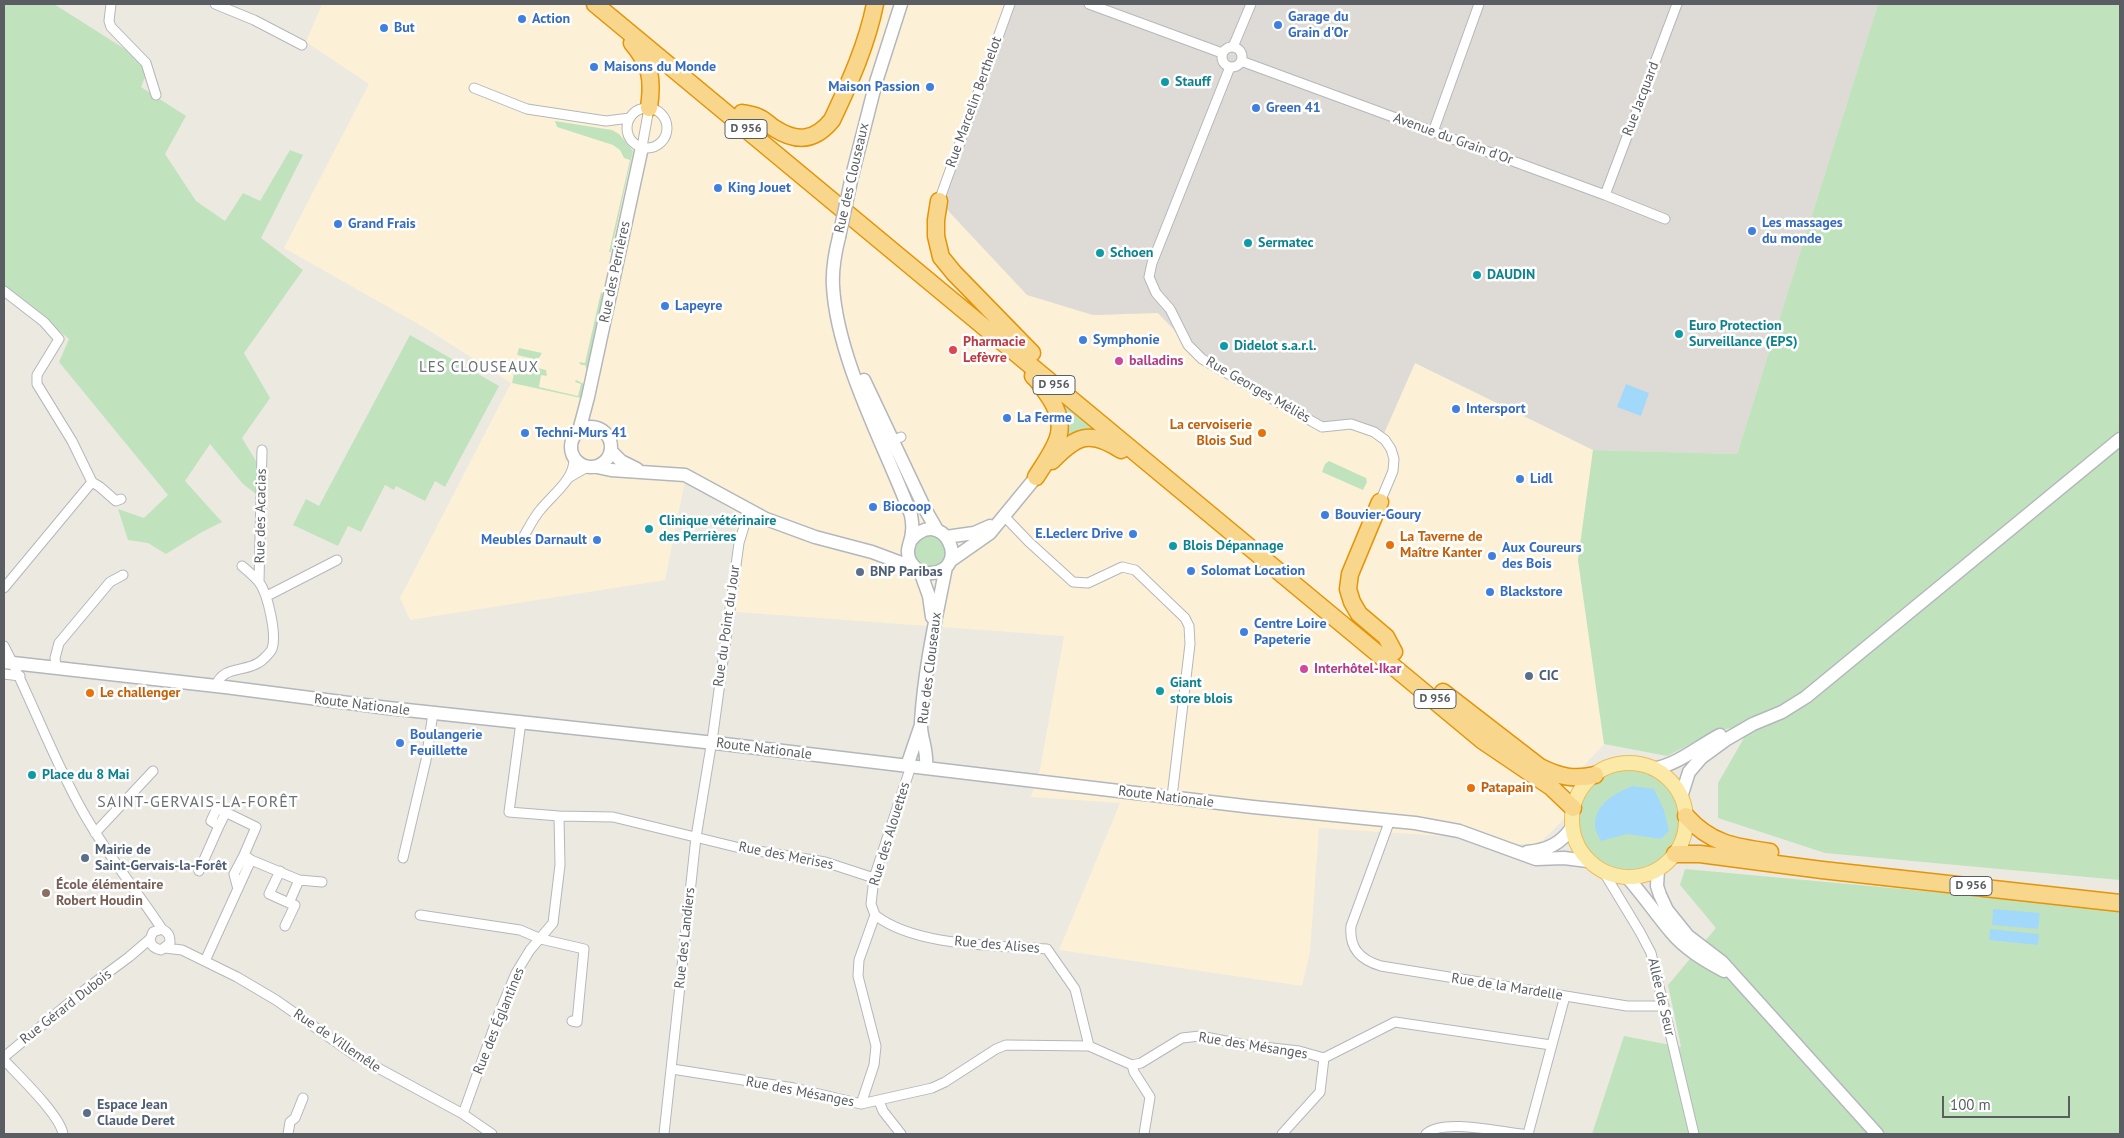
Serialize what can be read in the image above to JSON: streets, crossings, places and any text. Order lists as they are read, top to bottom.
{
  "streets": {
    "highway": ["D 956"],
    "main road": ["Rue des Clouseaux", "Rue des Perrières", "Route Nationale"],
    "street": [
      "Rue Jacquard",
      "Rue Marcelin Berthelot",
      "Avenue du Grain d'Or",
      "Rue Georges Méliès",
      "Rue des Acacias",
      "Rue du Point du Jour",
      "Rue des Alouettes",
      "Rue des Merises",
      "Rue des Landiers",
      "Rue des Alises",
      "Rue de la Mardelle",
      "Allée de Seur",
      "Rue Gérard Dubois",
      "Rue des Églantines",
      "Rue de Villemêle",
      "Rue des Mésanges"
    ]
  },
  "crossings": [
    ["Rue Jacquard", "Avenue du Grain d'Or"],
    ["Rue Marcelin Berthelot", "D 956"],
    ["D 956", "Route Nationale"],
    ["D 956", "Allée de Seur"],
    ["Avenue du Grain d'Or", "Rue Georges Méliès"],
    ["Rue des Clouseaux", "Route Nationale"],
    ["Rue des Acacias", "Route Nationale"],
    ["Rue du Point du Jour", "Route Nationale"],
    ["Rue du Point du Jour", "Rue des Landiers"],
    ["Route Nationale", "Rue des Alouettes"],
    ["Route Nationale", "Rue des Merises"],
    ["Route Nationale", "Rue des Landiers"],
    ["Route Nationale", "Rue de la Mardelle"],
    ["Route Nationale", "Allée de Seur"],
    ["Rue des Alouettes", "Rue des Merises"],
    ["Rue des Alouettes", "Rue des Alises"],
    ["Rue des Alouettes", "Rue des Mésanges"],
    ["Rue des Merises", "Rue des Landiers"],
    ["Rue des Merises", "Rue des Églantines"],
    ["Rue des Landiers", "Rue des Mésanges"],
    ["Rue des Alises", "Rue des Mésanges"],
    ["Rue de la Mardelle", "Allée de Seur"],
    ["Rue Gérard Dubois", "Rue de Villemêle"],
    ["Rue des Églantines", "Rue de Villemêle"]
  ],
  "districts": ["LES CLOUSEAUX", "SAINT-GERVAIS-LA-FORÊT"],
  "places": [
    "Action",
    "Garage du Grain d'Or",
    "But",
    "Maisons du Monde",
    "Stauff",
    "Maison Passion",
    "Green 41",
    "King Jouet",
    "Grand Frais",
    "Les massages du monde",
    "Sermatec",
    "Schoen",
    "DAUDIN",
    "Lapeyre",
    "Euro Protection Surveillance (EPS)",
    "Symphonie",
    "Didelot s.a.r.l.",
    "Pharmacie Lefèvre",
    "balladins",
    "Intersport",
    "La Ferme",
    "Techni-Murs 41",
    "La cervoiserie Blois Sud",
    "Lidl",
    "Biocoop",
    "Bouvier-Goury",
    "Clinique vétérinaire des Perrières",
    "E.Leclerc Drive",
    "Meubles Darnault",
    "La Taverne de Maître Kanter",
    "Blois Dépannage",
    "Aux Coureurs des Bois",
    "Solomat Location",
    "BNP Paribas",
    "Blackstore",
    "Centre Loire Papeterie",
    "Interhôtel-Ikar",
    "CIC",
    "Giant store blois",
    "Le challenger",
    "Boulangerie Feuillette",
    "Place du 8 Mai",
    "Patapain",
    "Mairie de Saint-Gervais-la-Forêt",
    "École élémentaire Robert Houdin",
    "Espace Jean Claude Deret"
  ],
  "scale_bar": "100 m"
}
